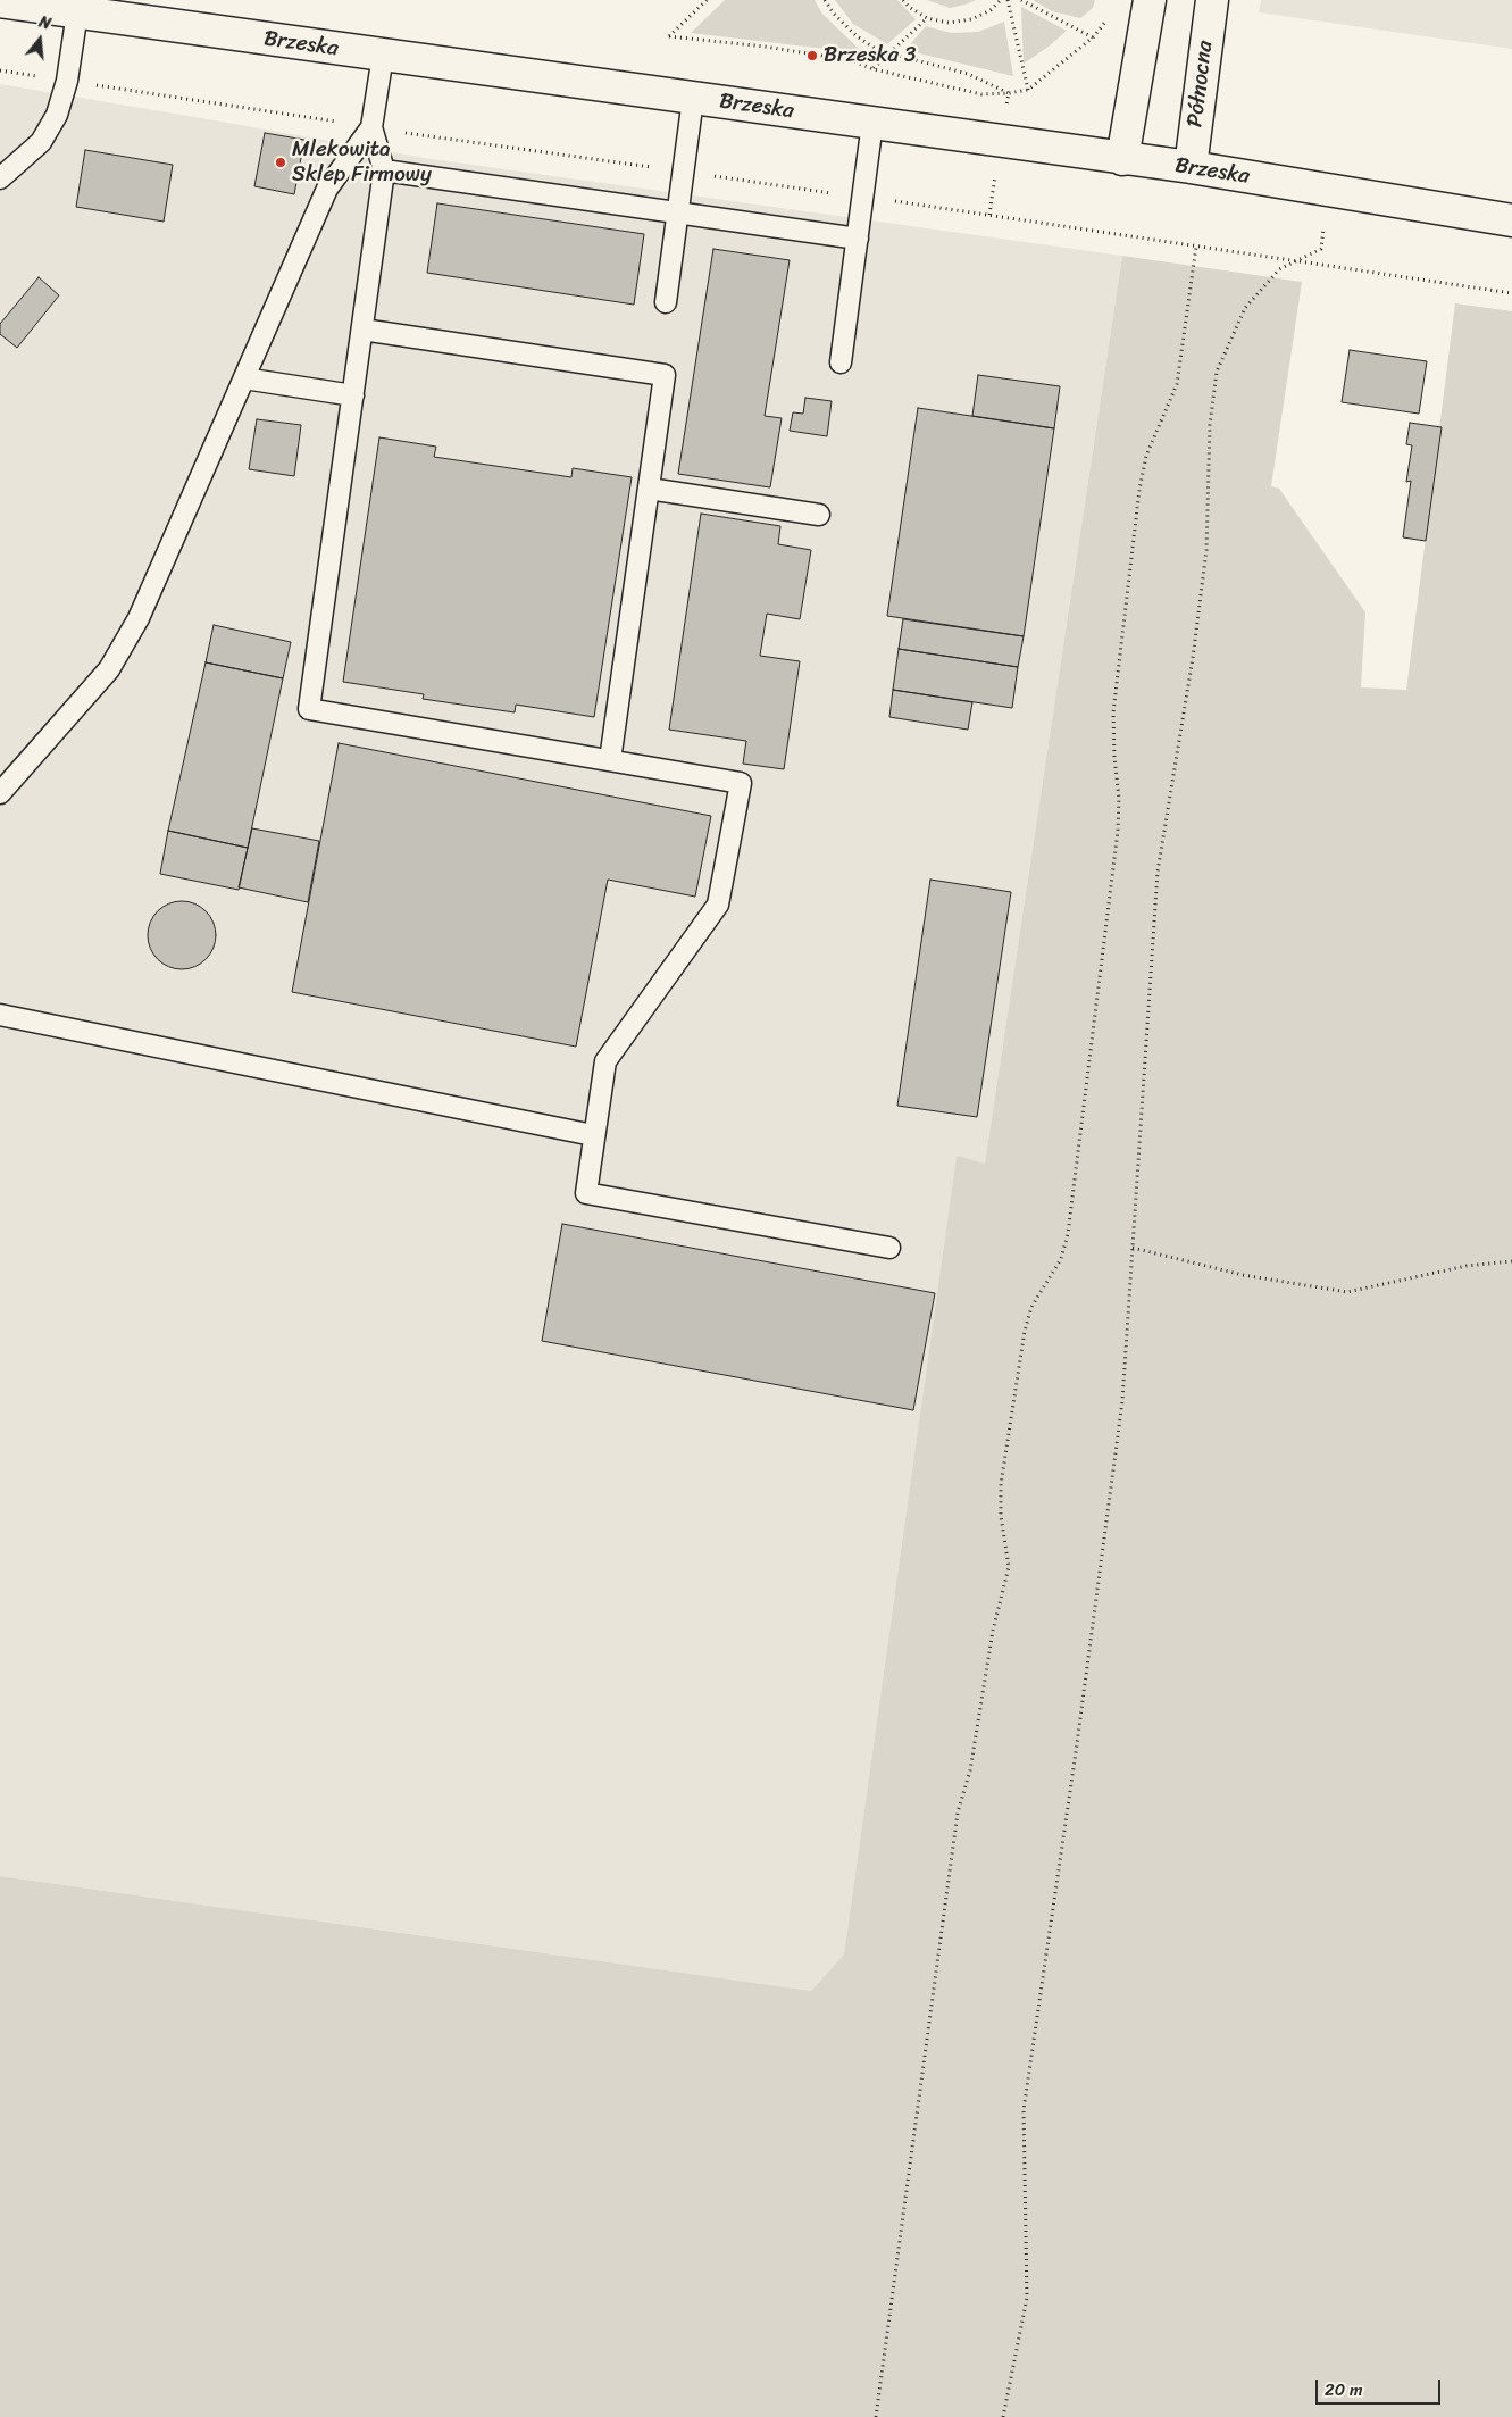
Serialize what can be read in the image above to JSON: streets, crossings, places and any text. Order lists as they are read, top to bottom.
{
  "streets": {
    "street": ["Brzeska", "Północna"]
  },
  "crossings": [
    ["Brzeska", "Północna"]
  ],
  "places": ["Brzeska 3", "Mlekowita Sklep Firmowy"],
  "scale_bar": "20 m",
  "north": "top"
}
